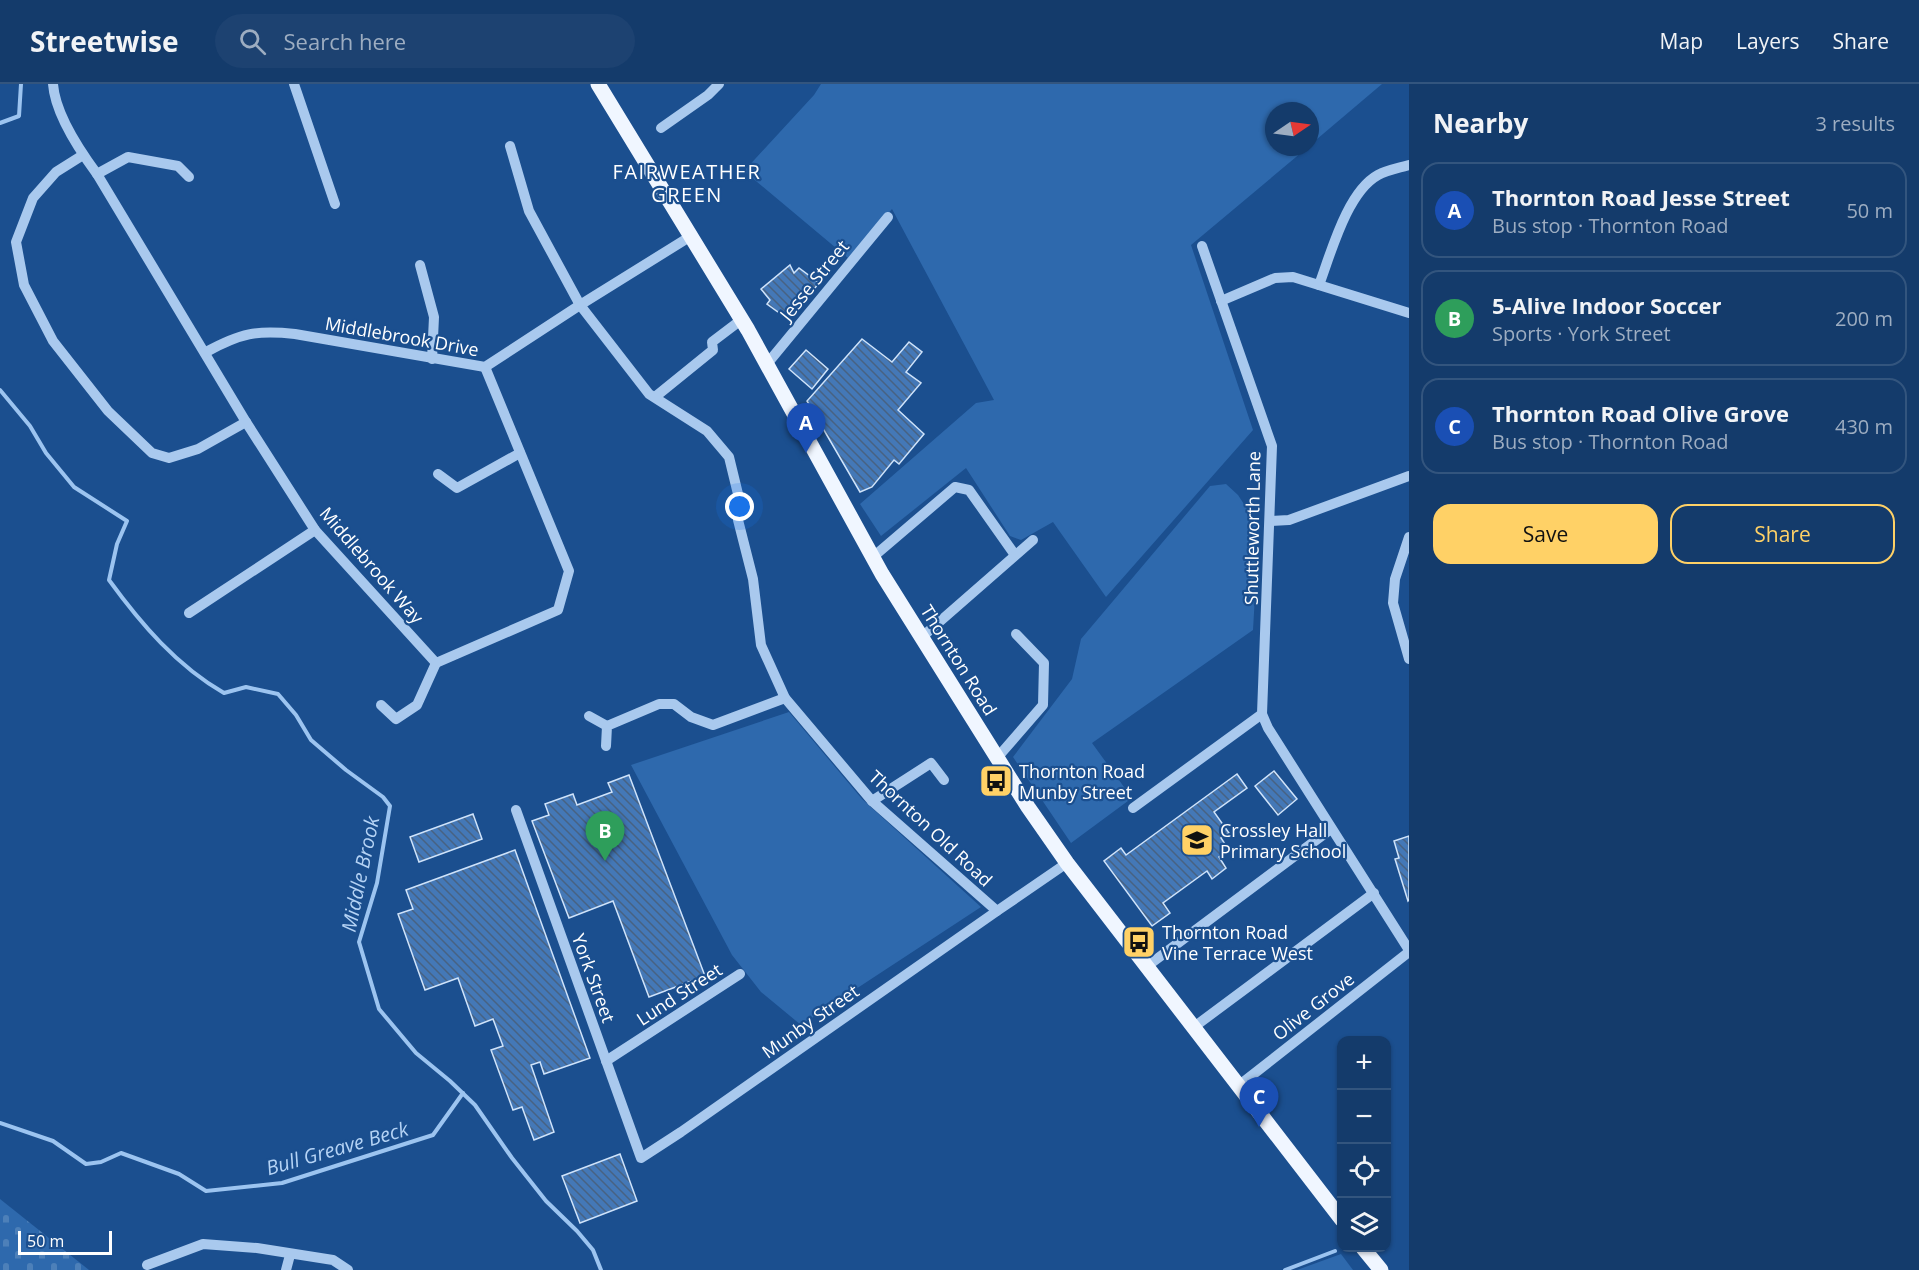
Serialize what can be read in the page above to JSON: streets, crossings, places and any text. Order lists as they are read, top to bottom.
{
  "streets": {
    "main road": ["Thornton Road"],
    "street": [
      "Jesse Street",
      "Middlebrook Drive",
      "Shuttleworth Lane",
      "Middlebrook Way",
      "Thornton Old Road",
      "York Street",
      "Lund Street",
      "Olive Grove",
      "Munby Street"
    ]
  },
  "crossings": [
    ["Jesse Street", "Thornton Road"],
    ["Middlebrook Drive", "Middlebrook Way"],
    ["Middlebrook Drive", "Thornton Road"],
    ["Middlebrook Drive", "Thornton Old Road"],
    ["Shuttleworth Lane", "Olive Grove"],
    ["Thornton Road", "Thornton Old Road"],
    ["Thornton Road", "Olive Grove"],
    ["Thornton Old Road", "Munby Street"],
    ["York Street", "Lund Street"],
    ["York Street", "Munby Street"]
  ],
  "districts": ["FAIRWEATHER GREEN"],
  "water": ["Middle Brook", "Bull Greave Beck"],
  "places": {
    "bus stop": ["Thornton Road Munby Street", "Thornton Road Vine Terrace West"],
    "school or university": ["Crossley Hall Primary School"]
  },
  "scale_bar": "50 m",
  "north": "right",
  "page": {
    "header": "Streetwise",
    "search": "Search here",
    "nav": ["Map", "Layers", "Share"],
    "heading": ["Nearby", "3 results"],
    "list": [
      {
        "mark": "A",
        "name": "Thornton Road Jesse Street",
        "note": "Bus stop · Thornton Road",
        "value": "50 m"
      },
      {
        "mark": "B",
        "name": "5-Alive Indoor Soccer",
        "note": "Sports · York Street",
        "value": "200 m"
      },
      {
        "mark": "C",
        "name": "Thornton Road Olive Grove",
        "note": "Bus stop · Thornton Road",
        "value": "430 m"
      }
    ],
    "pins": ["A", "B", "C"],
    "buttons": ["Save", "Share"],
    "map_buttons": ["+", "−"],
    "scale": "50 m"
  }
}
